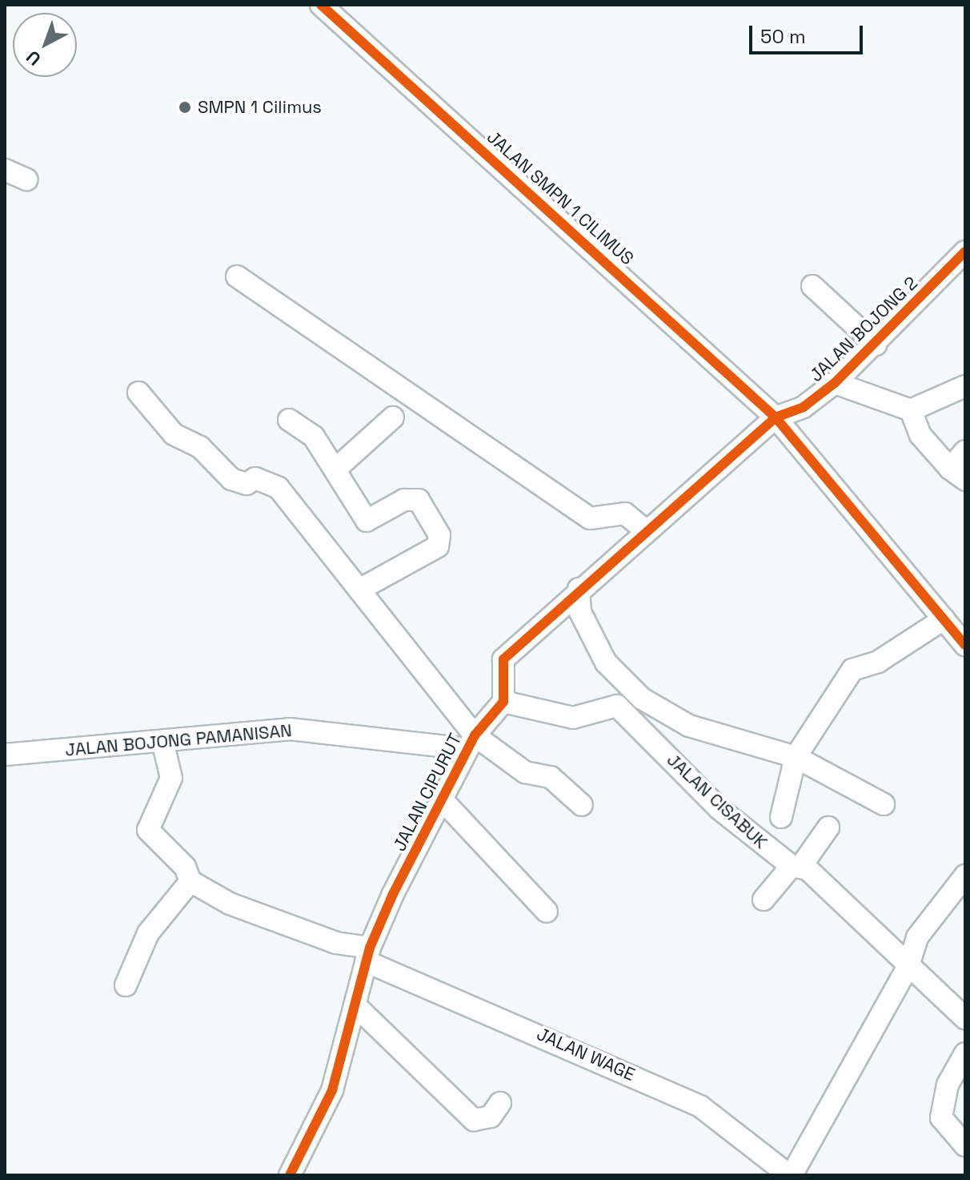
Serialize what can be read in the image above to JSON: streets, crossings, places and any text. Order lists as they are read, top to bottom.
{
  "streets": {
    "street": [
      "JALAN SMPN 1 CILIMUS",
      "JALAN BOJONG 2",
      "JALAN BOJONG PAMANISAN",
      "JALAN CIPURUT",
      "JALAN CISABUK",
      "JALAN WAGE"
    ]
  },
  "crossings": [
    ["JALAN SMPN 1 CILIMUS", "JALAN BOJONG 2"],
    ["JALAN BOJONG PAMANISAN", "JALAN CIPURUT"],
    ["JALAN CIPURUT", "JALAN CISABUK"],
    ["JALAN CIPURUT", "JALAN WAGE"],
    ["JALAN CISABUK", "JALAN WAGE"]
  ],
  "places": ["SMPN 1 Cilimus"],
  "scale_bar": "50 m",
  "north": "bottom left"
}
